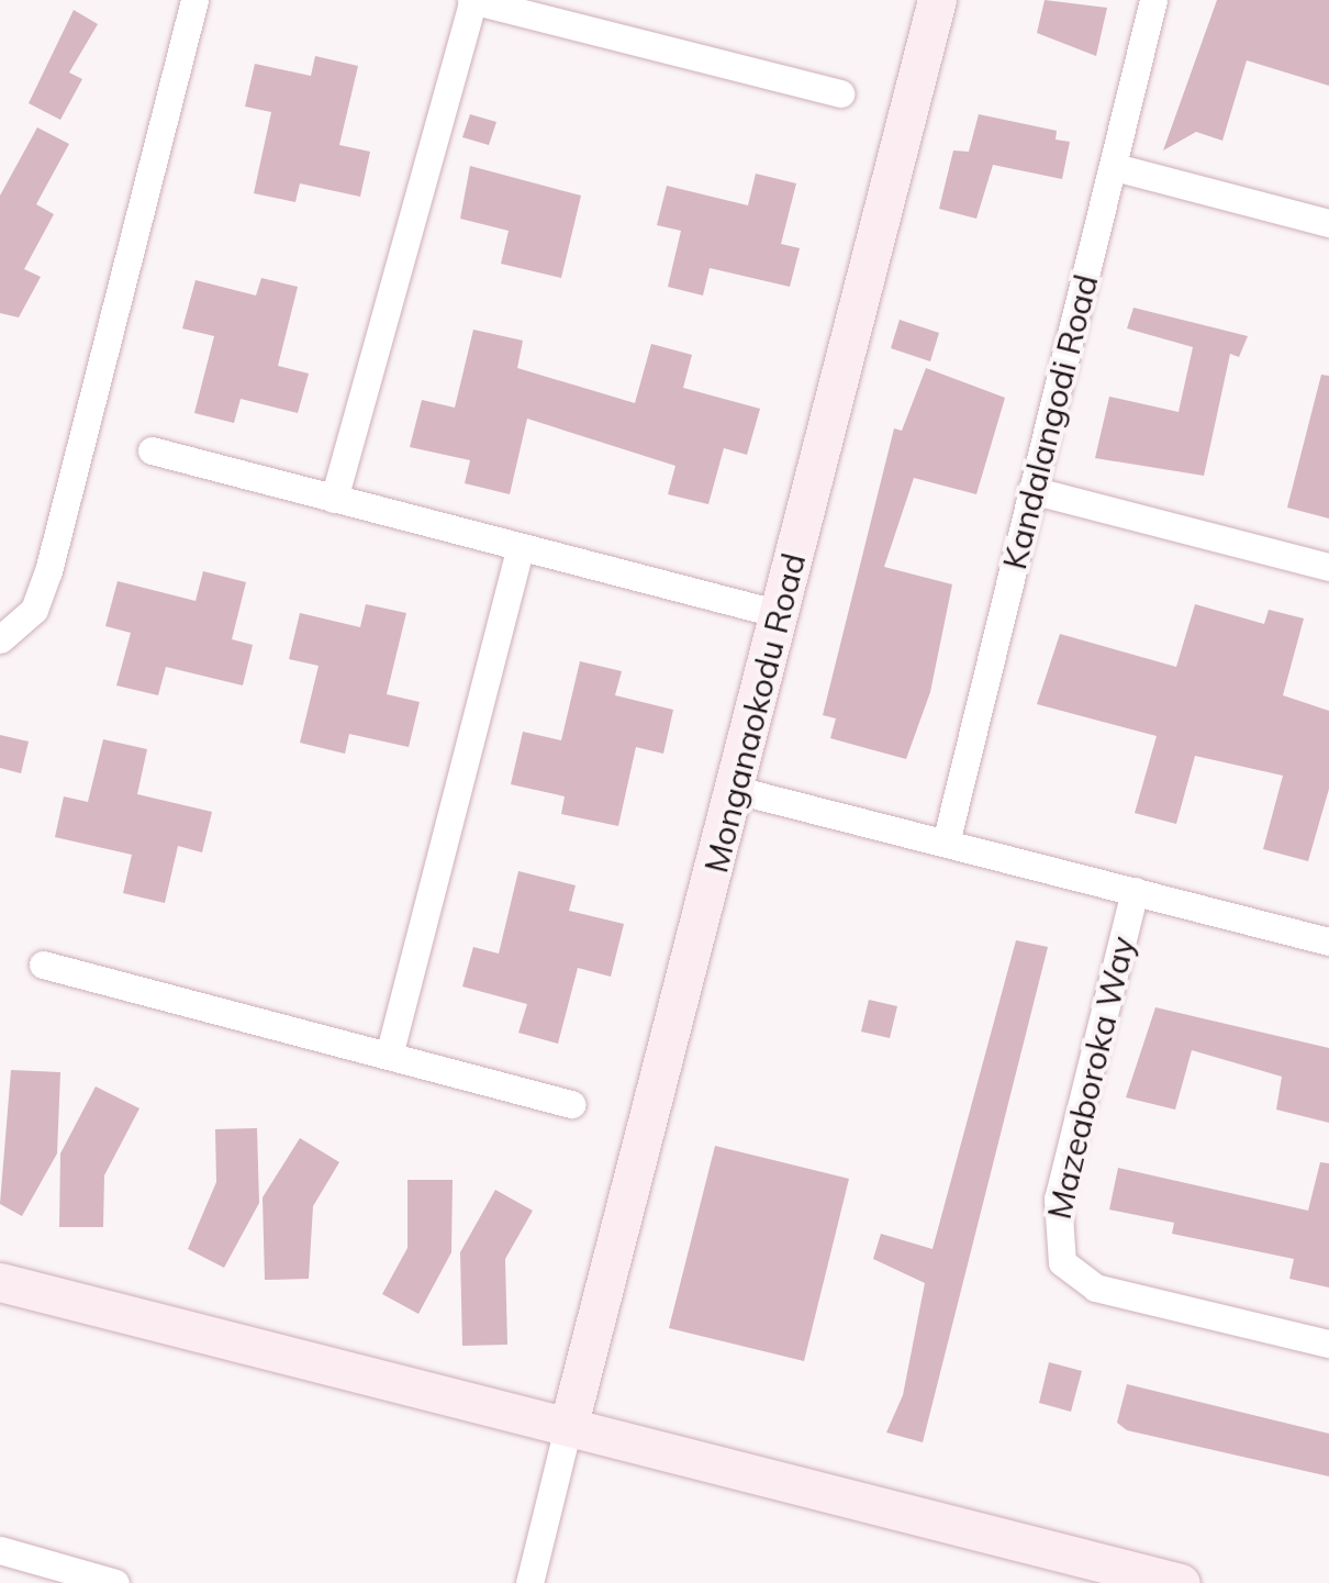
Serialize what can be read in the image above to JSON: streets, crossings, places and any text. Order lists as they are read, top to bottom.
{
  "streets": {
    "street": ["Kandalangodi Road", "Monganaokodu Road", "Mazeaboroka Way"]
  }
}
